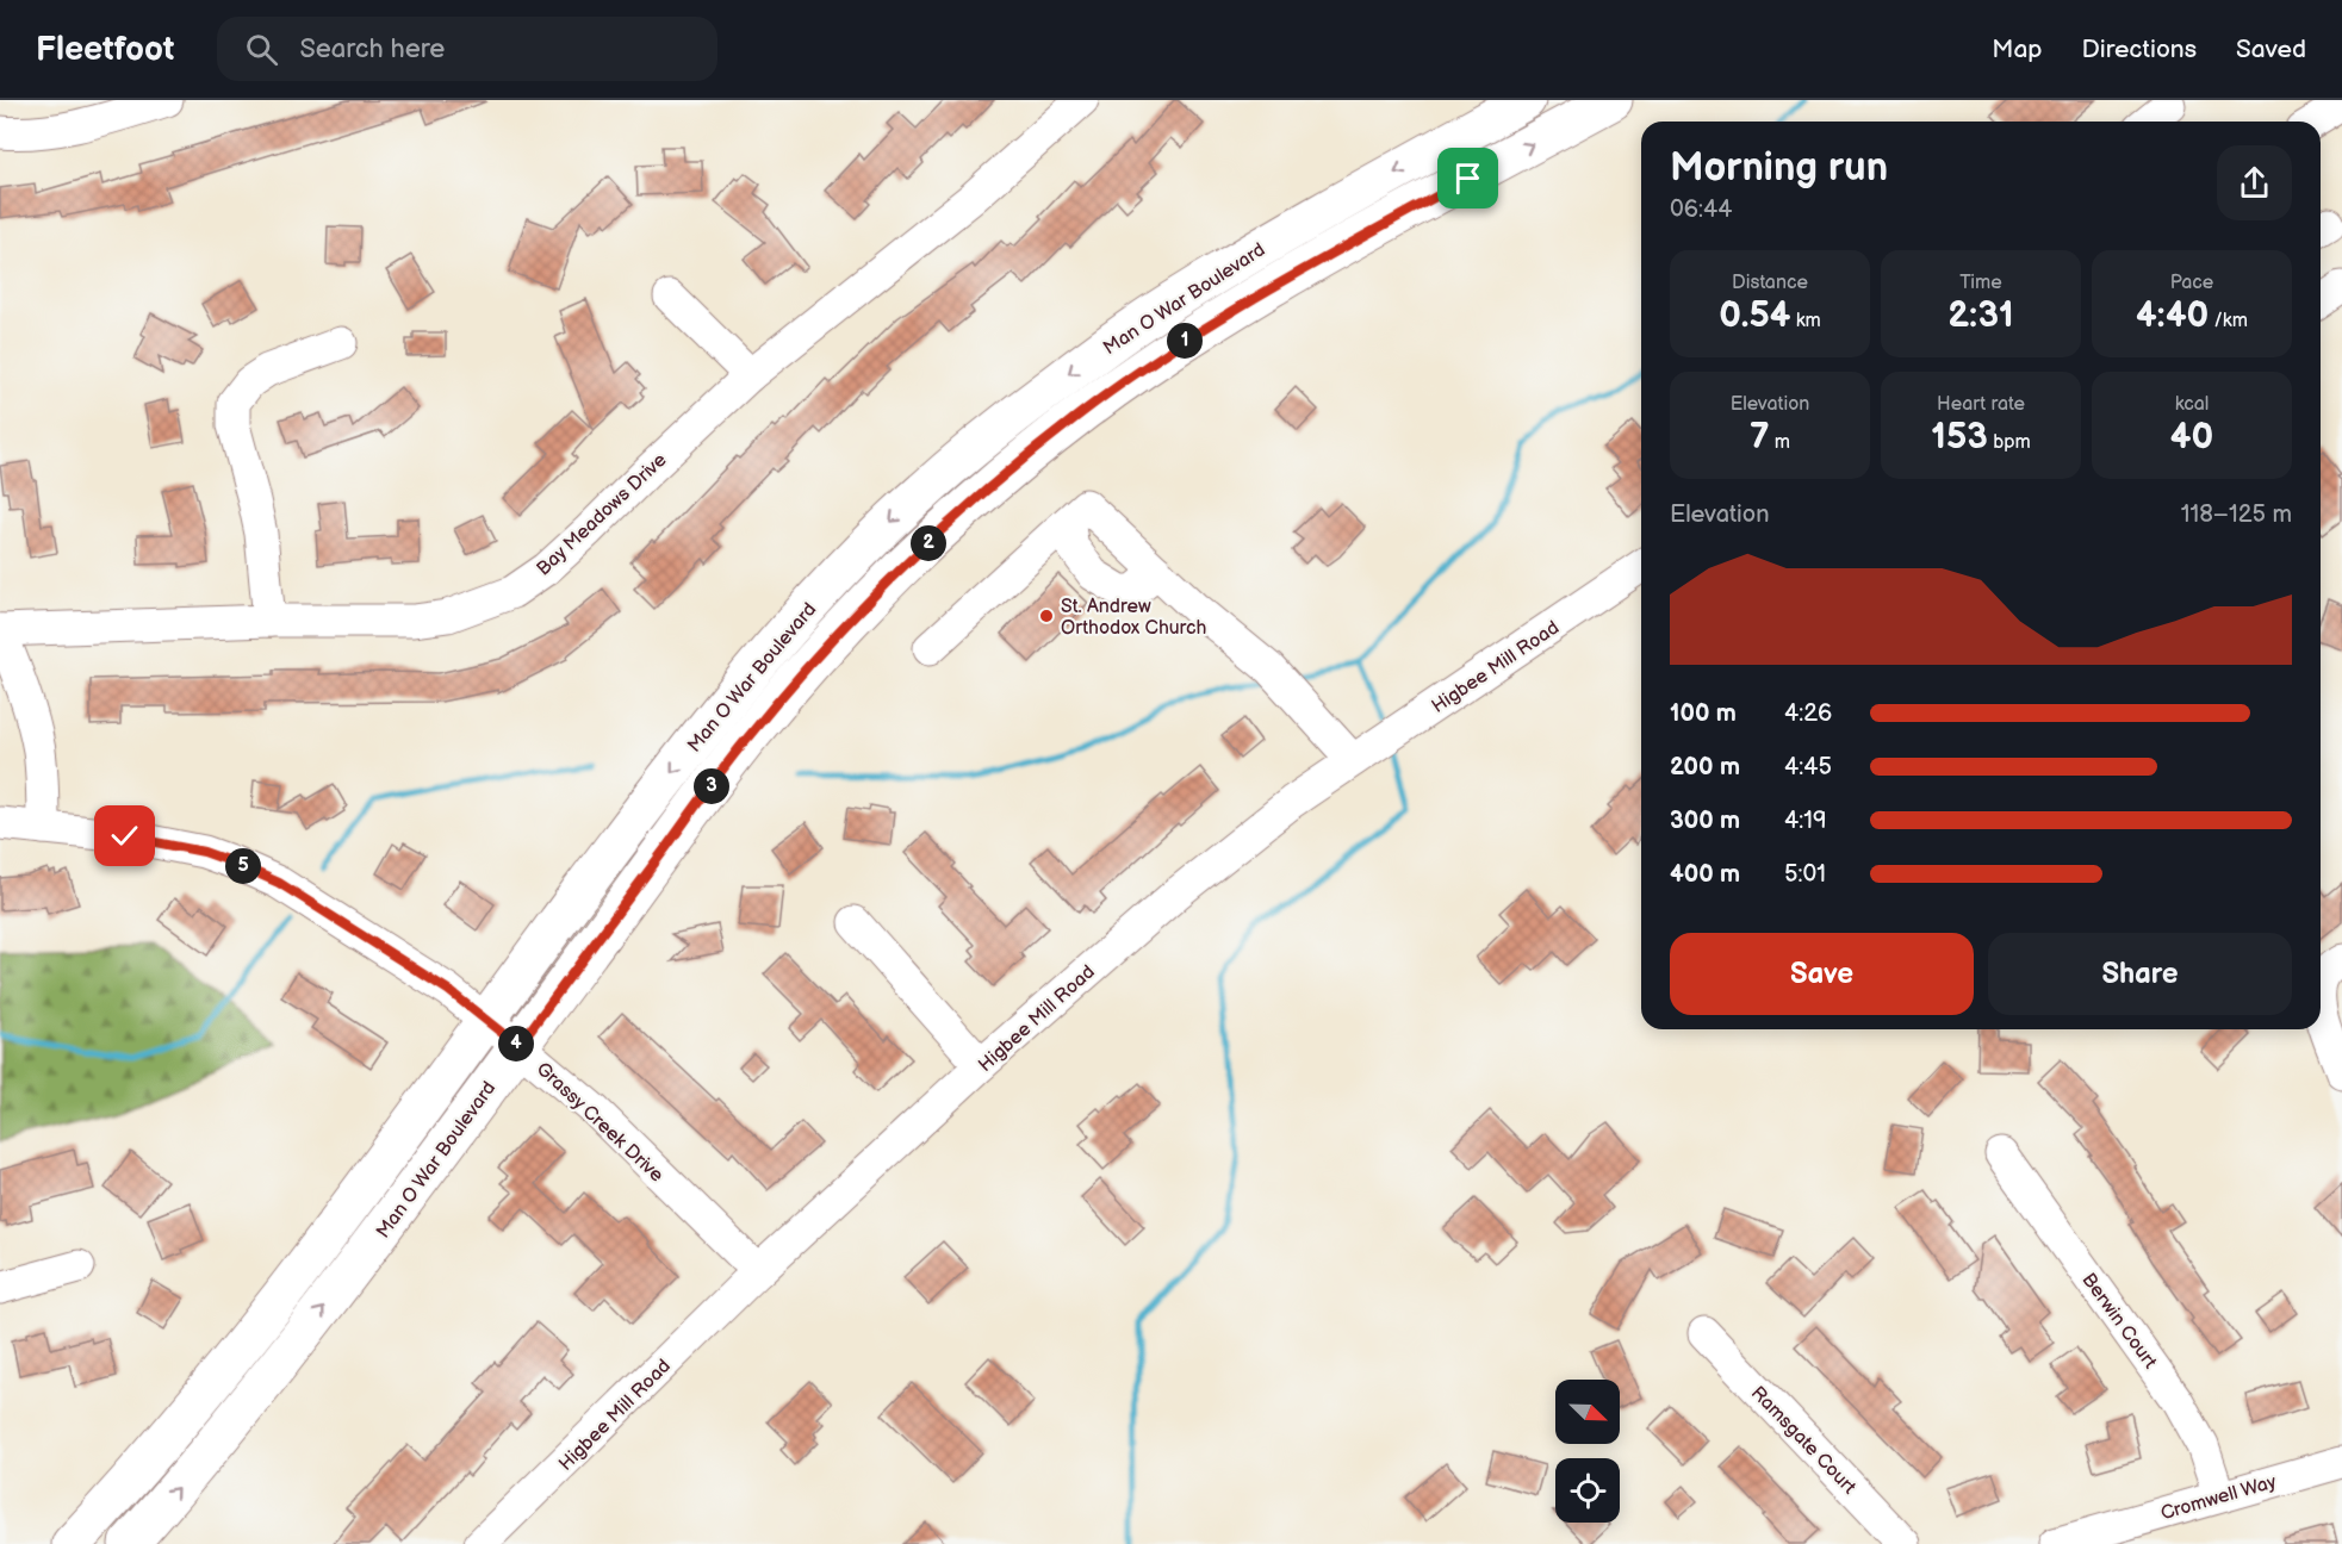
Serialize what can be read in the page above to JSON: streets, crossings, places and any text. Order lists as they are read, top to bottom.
{
  "streets": {
    "main road": ["Man O War Boulevard"],
    "street": [
      "Bay Meadows Drive",
      "Higbee Mill Road",
      "Grassy Creek Drive",
      "Berwin Court",
      "Ramsgate Court",
      "Cromwell Way"
    ]
  },
  "crossings": [
    ["Man O War Boulevard", "Grassy Creek Drive"],
    ["Higbee Mill Road", "Grassy Creek Drive"],
    ["Berwin Court", "Cromwell Way"]
  ],
  "places": ["St. Andrew Orthodox Church"],
  "north": "bottom right",
  "page": {
    "header": "Fleetfoot",
    "search": "Search here",
    "nav": ["Map", "Directions", "Saved"],
    "heading": ["Morning run", "06:44"],
    "stats": [
      ["Distance", "0.54 km"],
      ["Time", "2:31"],
      ["Pace", "4:40 /km"],
      ["Elevation", "7 m"],
      ["Heart rate", "153 bpm"],
      ["kcal", "40"]
    ],
    "pins": [
      "1",
      "2",
      "3",
      "5",
      "4"
    ],
    "chart": ["Elevation", "118–125 m"],
    "list": [
      {
        "name": "100 m",
        "note": "4:26"
      },
      {
        "name": "200 m",
        "note": "4:45"
      },
      {
        "name": "300 m",
        "note": "4:19"
      },
      {
        "name": "400 m",
        "note": "5:01"
      }
    ],
    "buttons": ["Save", "Share"]
  }
}
